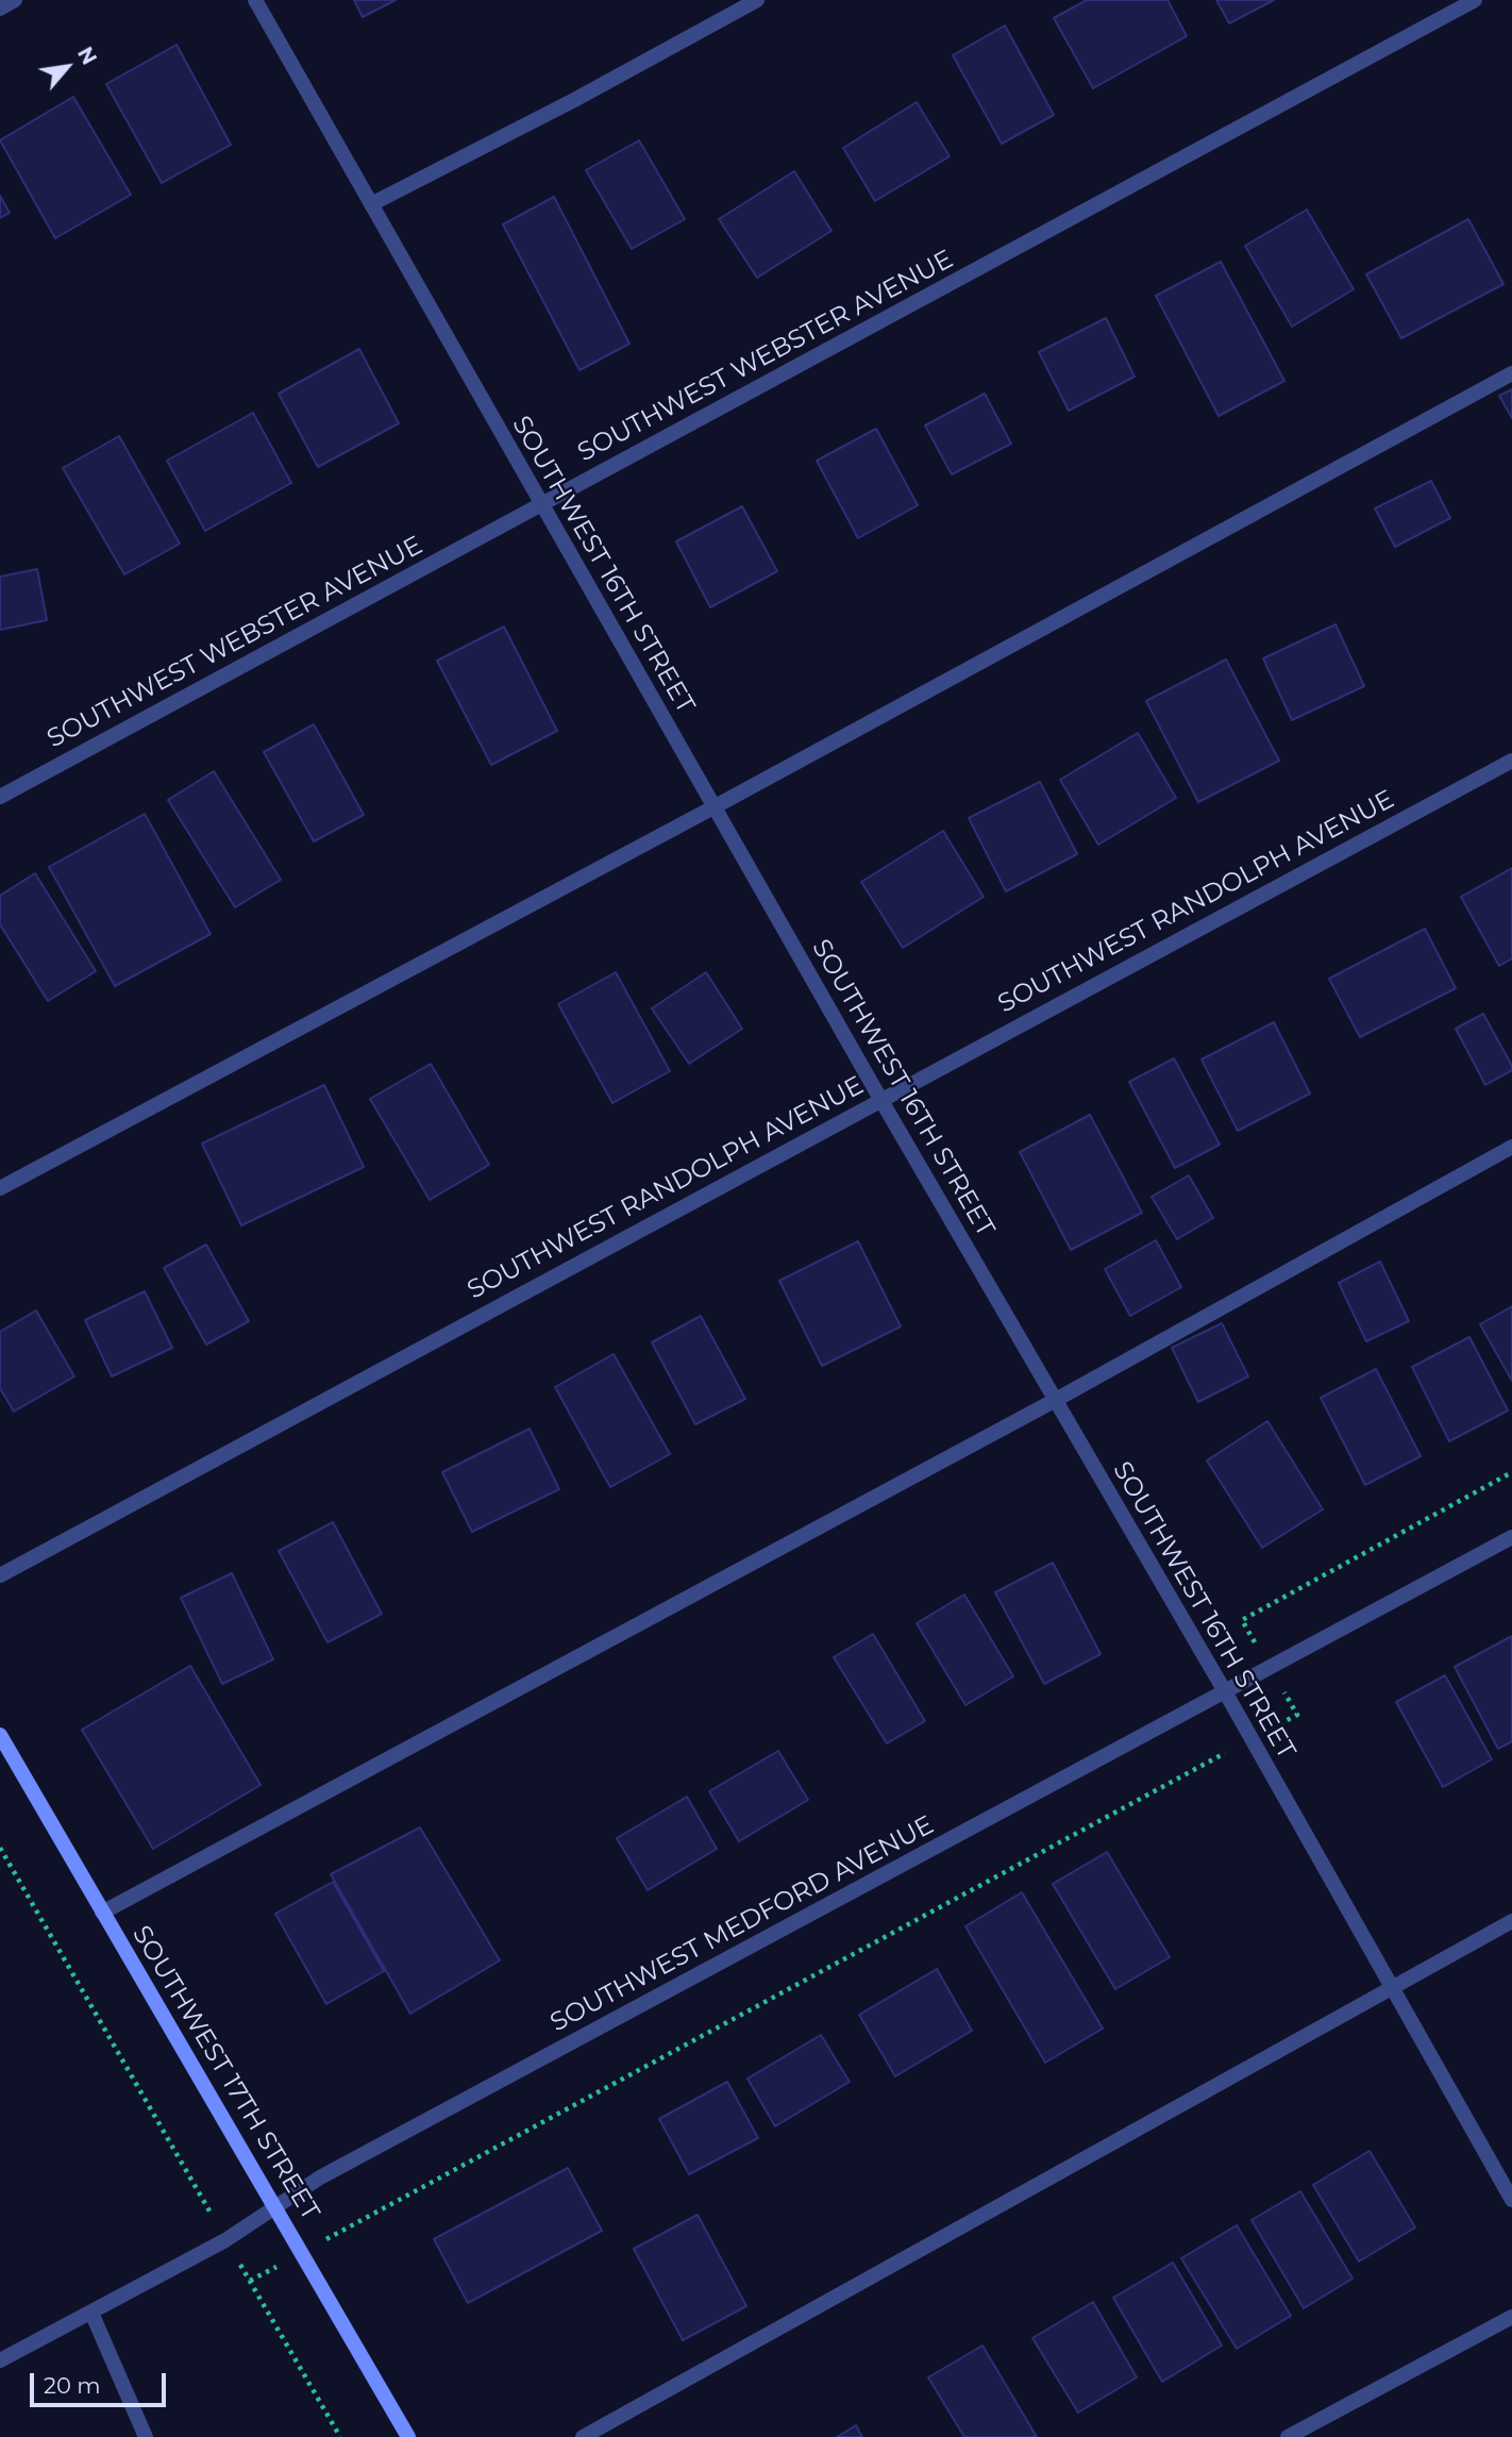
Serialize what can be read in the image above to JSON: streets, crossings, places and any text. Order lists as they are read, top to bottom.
{
  "streets": {
    "main road": ["SOUTHWEST 17TH STREET"],
    "street": [
      "SOUTHWEST WEBSTER AVENUE",
      "SOUTHWEST 16TH STREET",
      "SOUTHWEST RANDOLPH AVENUE",
      "SOUTHWEST MEDFORD AVENUE"
    ]
  },
  "crossings": [
    ["SOUTHWEST WEBSTER AVENUE", "SOUTHWEST 16TH STREET"],
    ["SOUTHWEST 16TH STREET", "SOUTHWEST RANDOLPH AVENUE"],
    ["SOUTHWEST 16TH STREET", "SOUTHWEST MEDFORD AVENUE"],
    ["SOUTHWEST MEDFORD AVENUE", "SOUTHWEST 17TH STREET"]
  ],
  "scale_bar": "20 m",
  "north": "top right"
}
